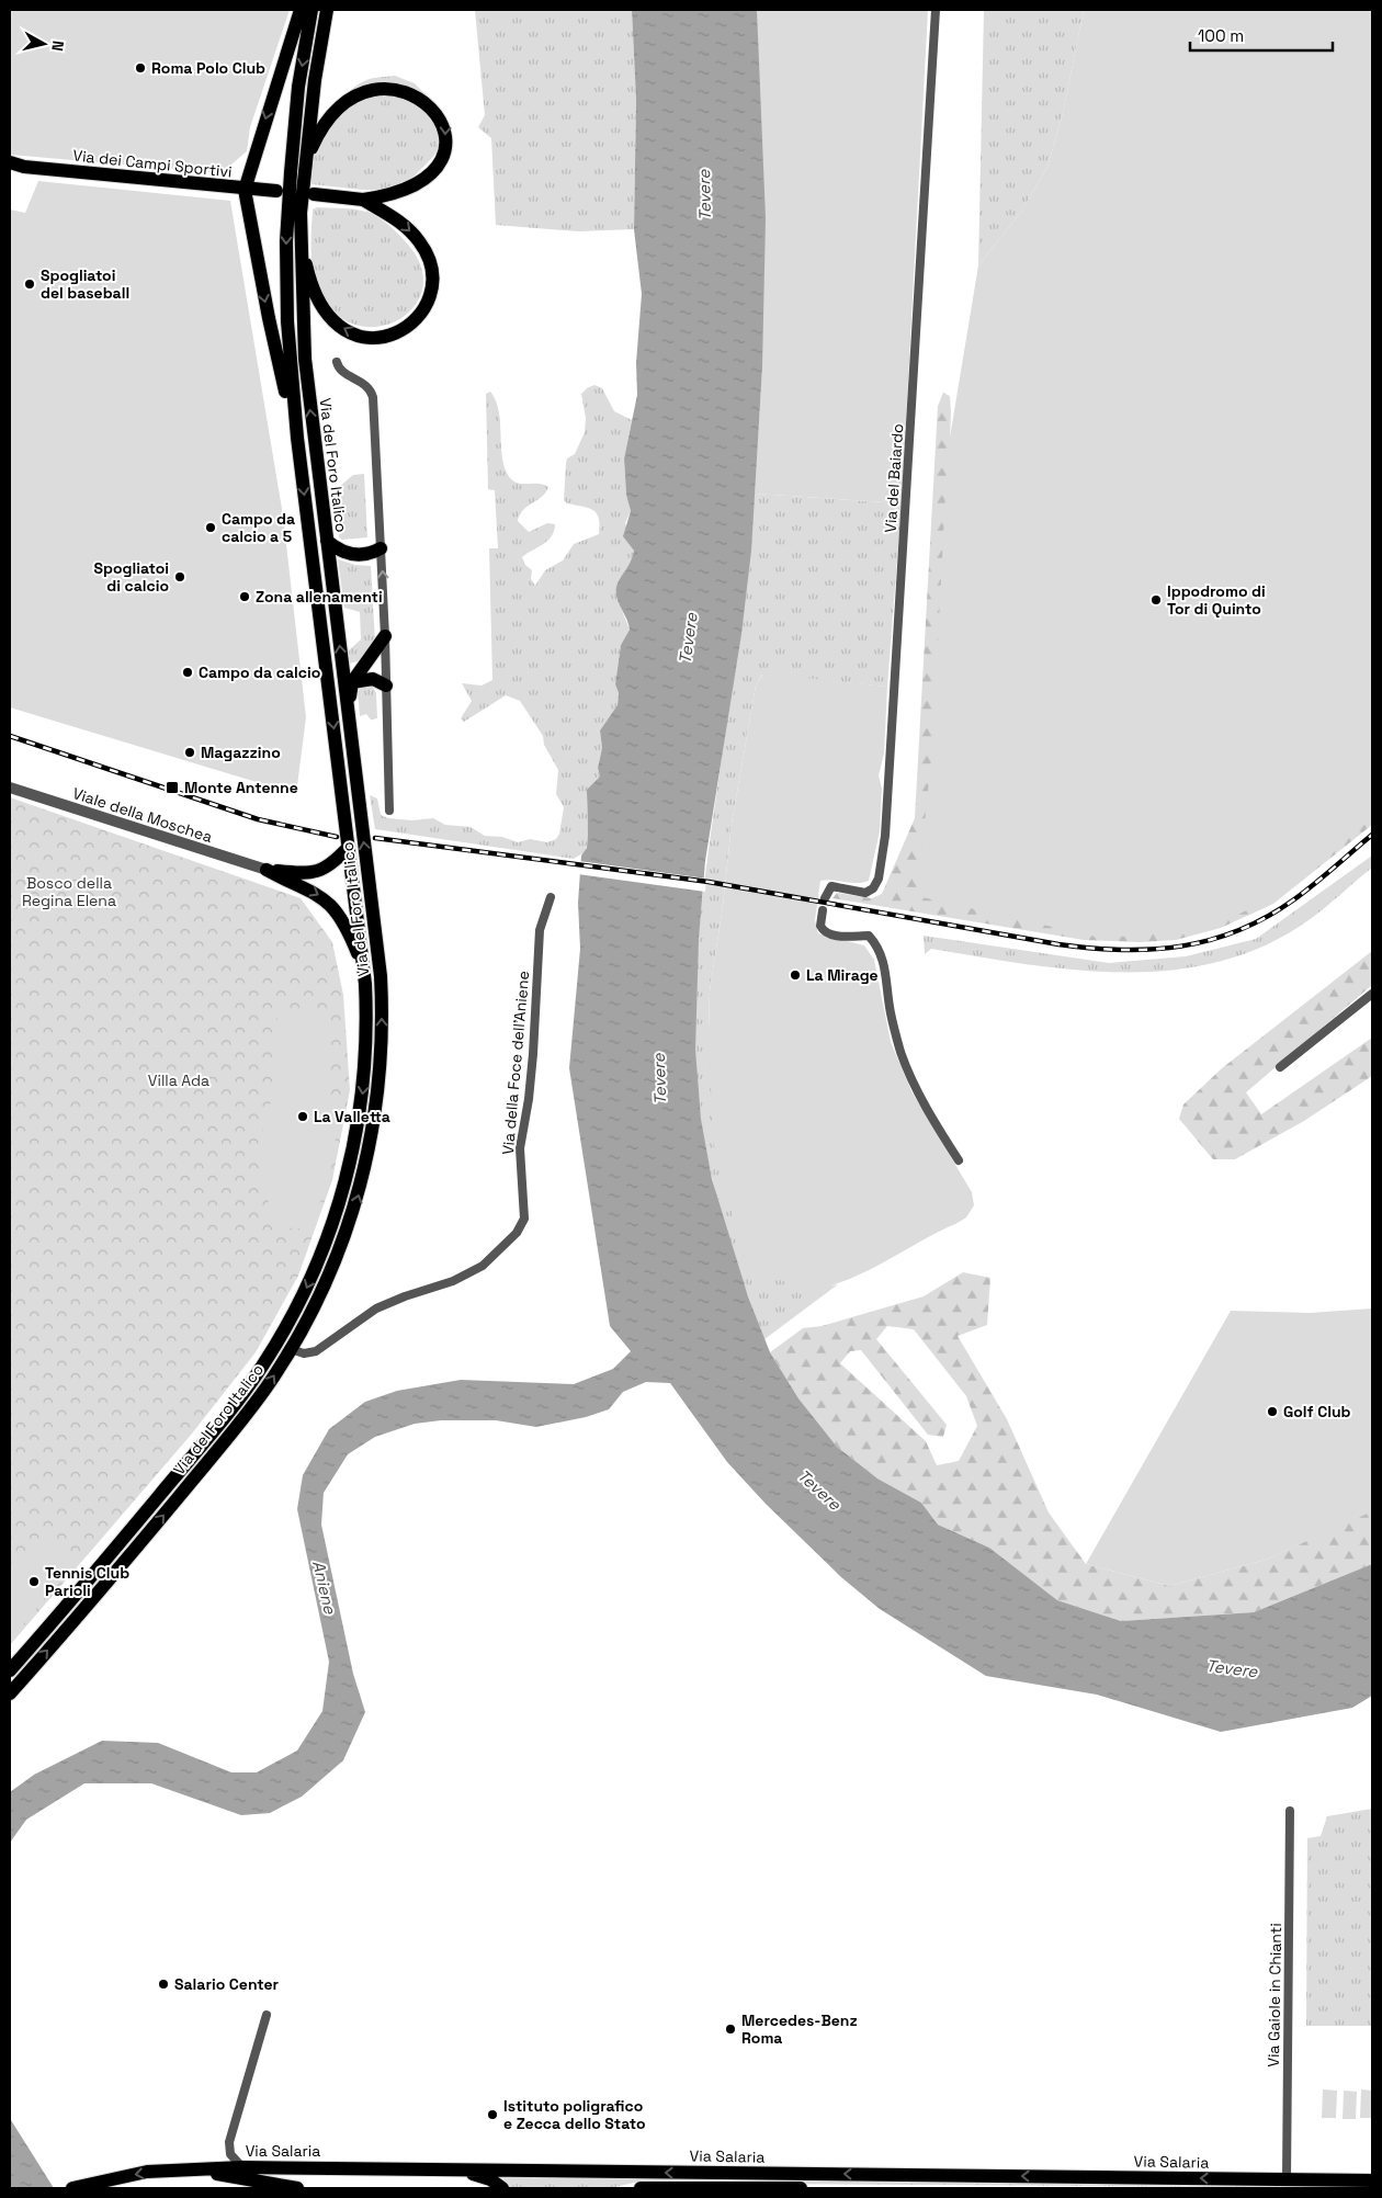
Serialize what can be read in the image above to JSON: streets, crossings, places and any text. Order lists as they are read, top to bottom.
{
  "streets": {
    "main road": ["Via dei Campi Sportivi", "Via del Foro Italico", "Via Salaria"],
    "street": [
      "Via del Baiardo",
      "Viale della Moschea",
      "Via della Foce dell'Aniene",
      "Via Gaiole in Chianti"
    ]
  },
  "crossings": [
    ["Via del Foro Italico", "Via della Foce dell'Aniene"],
    ["Via Gaiole in Chianti", "Via Salaria"]
  ],
  "one_way": ["Via Salaria"],
  "water": ["Tevere", "Aniene"],
  "parks": ["Bosco della Regina Elena", "Villa Ada"],
  "places": {
    "other": [
      "Roma Polo Club",
      "Spogliatoi del baseball",
      "Campo da calcio a 5",
      "Spogliatoi di calcio",
      "Zona allenamenti",
      "Ippodromo di Tor di Quinto",
      "Campo da calcio",
      "Magazzino",
      "La Mirage",
      "La Valletta",
      "Golf Club",
      "Tennis Club Parioli",
      "Salario Center",
      "Mercedes-Benz Roma",
      "Istituto poligrafico e Zecca dello Stato"
    ],
    "transit": ["Monte Antenne"]
  },
  "scale_bar": "100 m",
  "north": "right"
}
